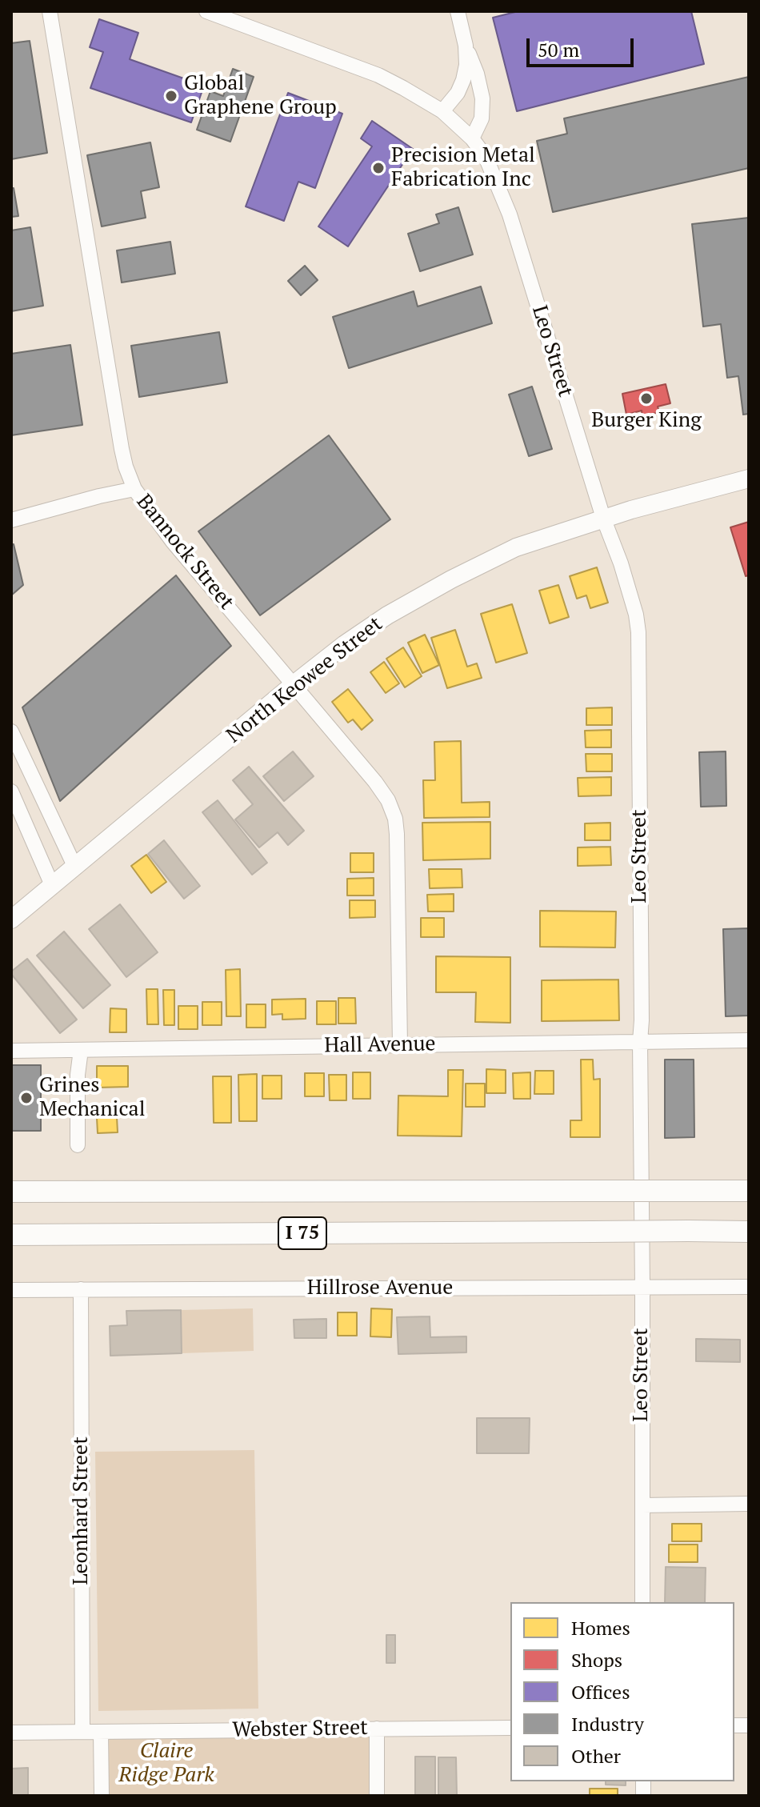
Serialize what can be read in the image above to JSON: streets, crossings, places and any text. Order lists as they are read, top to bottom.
{
  "streets": {
    "highway": ["I 75"],
    "main road": ["North Keowee Street"],
    "street": [
      "Leo Street",
      "Bannock Street",
      "Hall Avenue",
      "Hillrose Avenue",
      "Leonhard Street",
      "Webster Street"
    ]
  },
  "crossings": [
    ["Leo Street", "North Keowee Street"],
    ["Leo Street", "Hall Avenue"],
    ["Leo Street", "Hillrose Avenue"],
    ["Bannock Street", "North Keowee Street"],
    ["Bannock Street", "Hall Avenue"],
    ["Hillrose Avenue", "Leonhard Street"],
    ["Leonhard Street", "Webster Street"]
  ],
  "parks": ["Claire Ridge Park"],
  "places": [
    "Global Graphene Group",
    "Precision Metal Fabrication Inc",
    "Burger King",
    "Grines Mechanical"
  ],
  "legend": [
    "Homes",
    "Shops",
    "Offices",
    "Industry",
    "Other"
  ],
  "scale_bar": "50 m"
}
